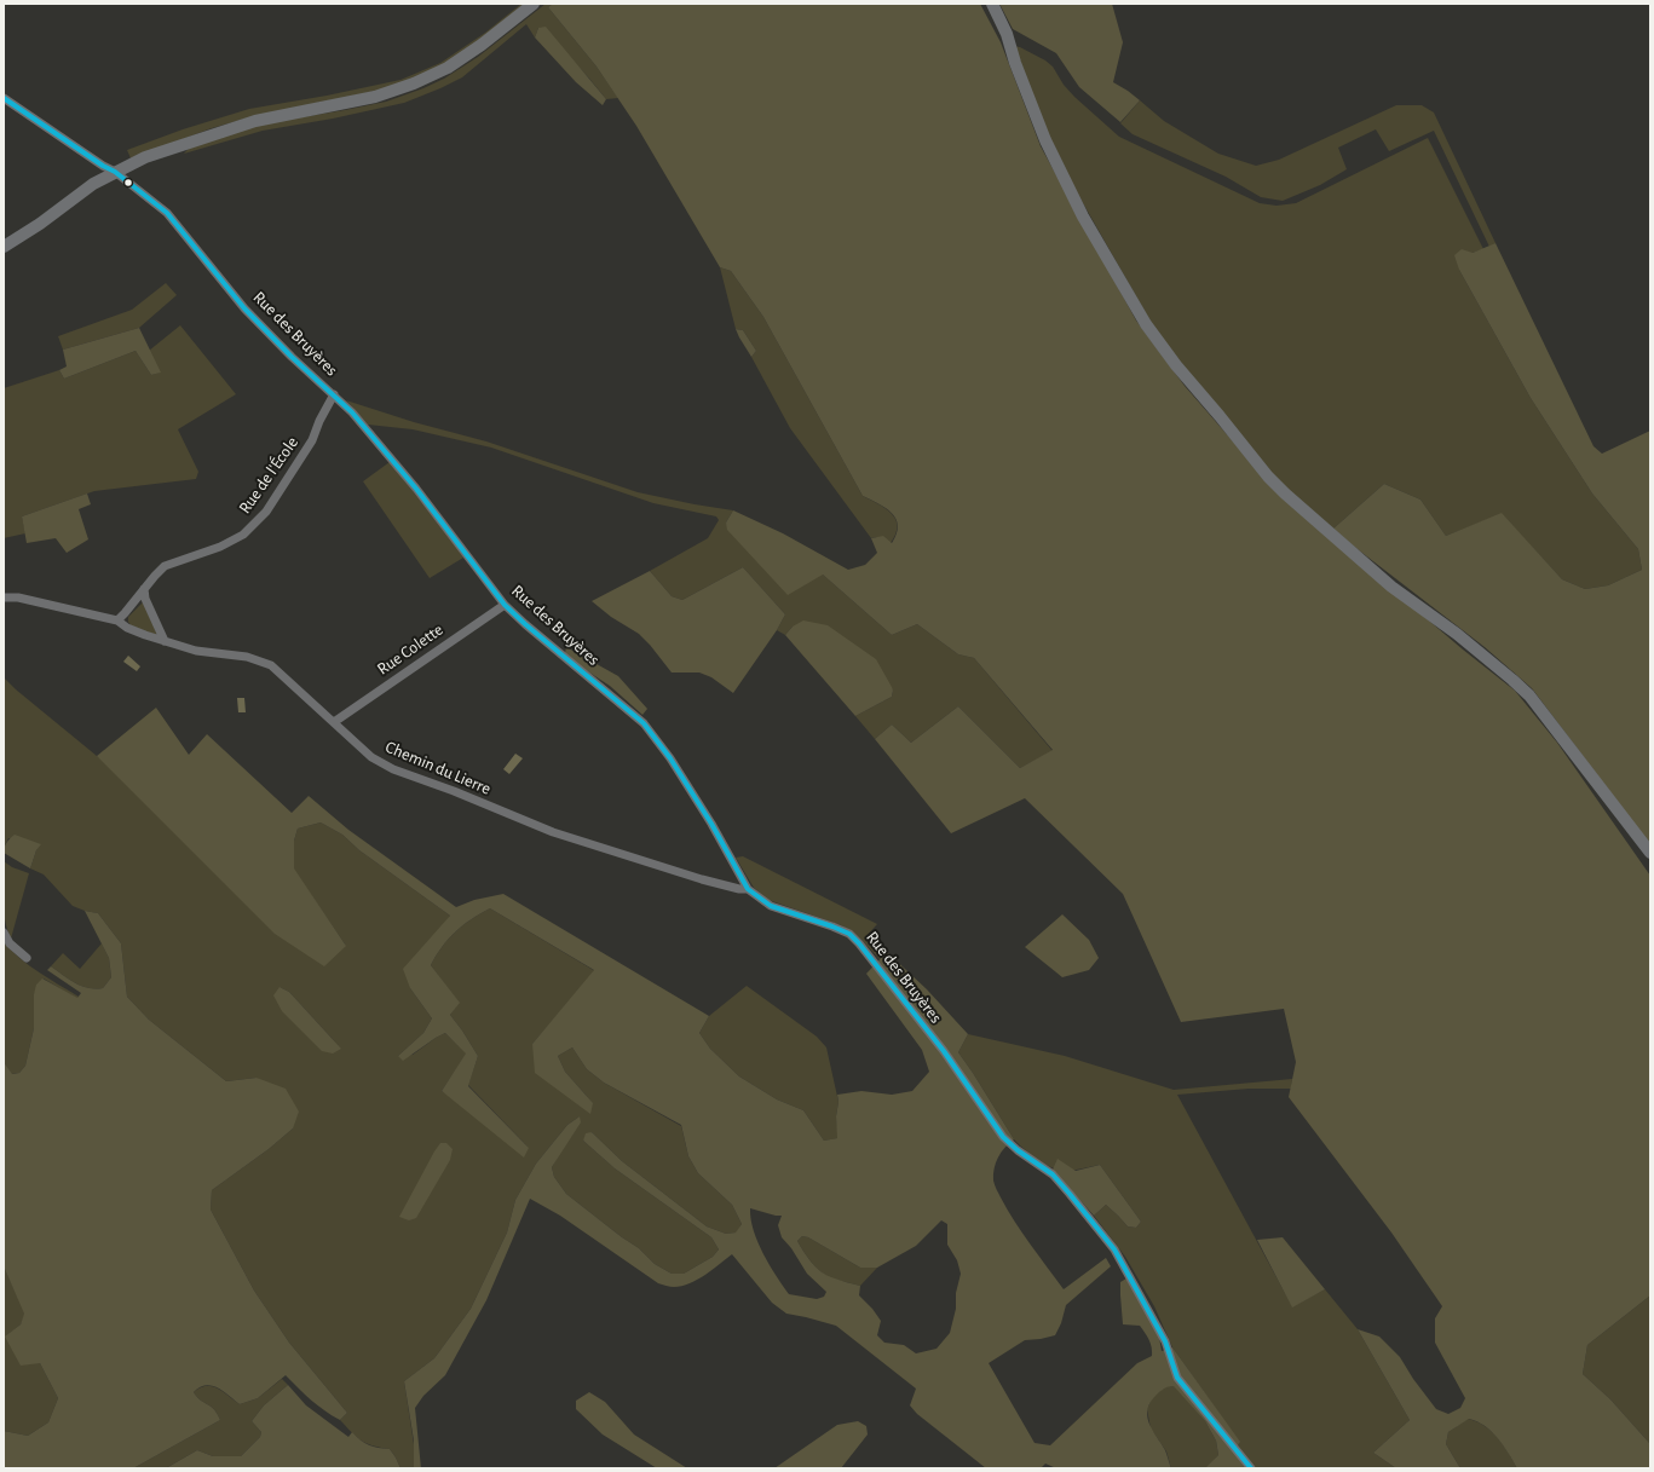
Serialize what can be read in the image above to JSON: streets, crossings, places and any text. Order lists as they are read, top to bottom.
{
  "streets": {
    "street": [
      "Rue des Bruyères",
      "Rue de l'École",
      "Rue Colette",
      "Chemin du Lierre"
    ]
  },
  "crossings": [
    ["Rue des Bruyères", "Rue de l'École"],
    ["Rue des Bruyères", "Rue Colette"],
    ["Rue des Bruyères", "Chemin du Lierre"],
    ["Rue de l'École", "Chemin du Lierre"],
    ["Rue Colette", "Chemin du Lierre"]
  ]
}
